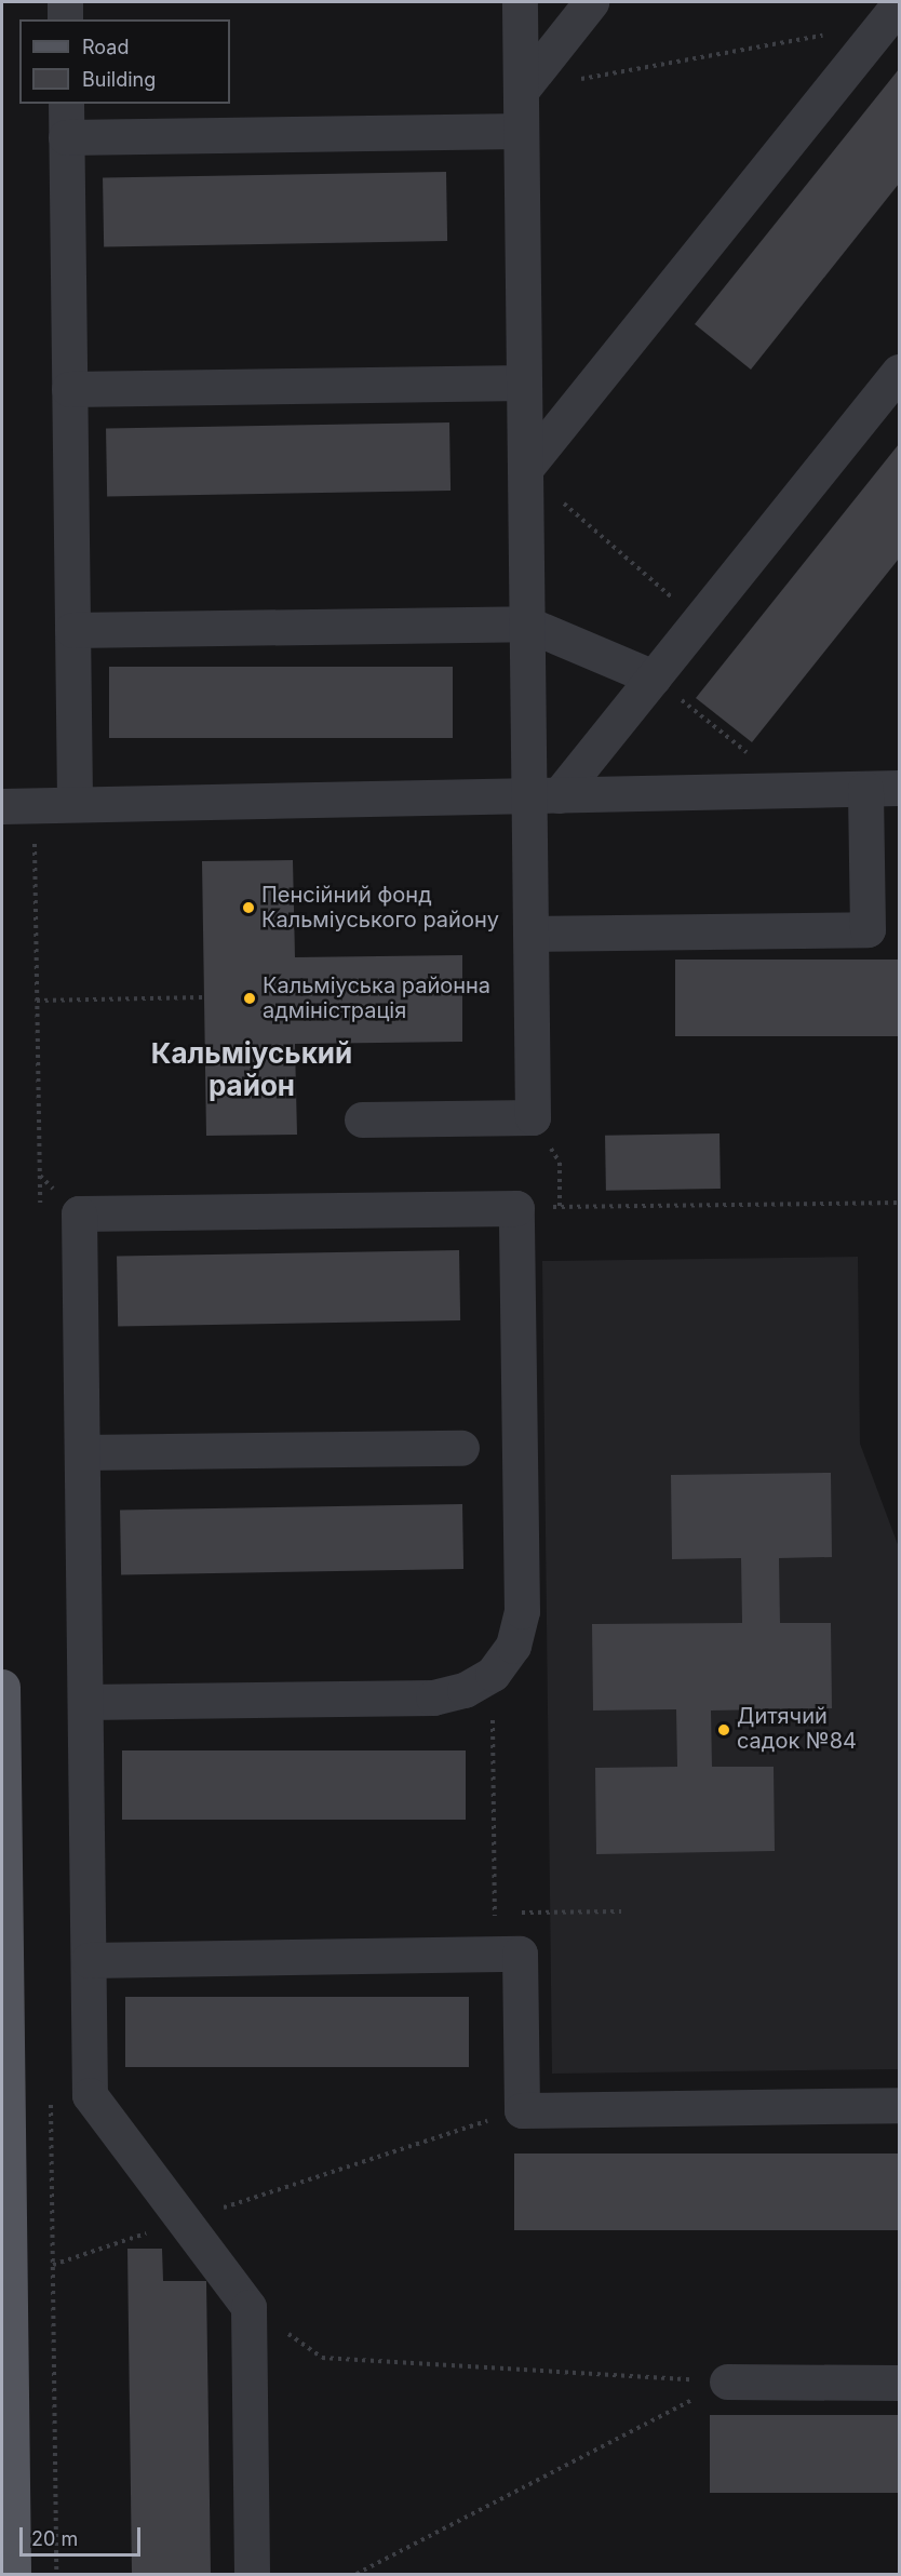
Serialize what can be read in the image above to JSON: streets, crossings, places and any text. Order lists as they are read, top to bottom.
{
  "districts": ["Кальміуський район"],
  "places": ["Пенсійний фонд Кальміуського району", "Кальміуська районна адміністрація", "Дитячий садок №84"],
  "legend": ["Road", "Building"],
  "scale_bar": "20 m"
}
